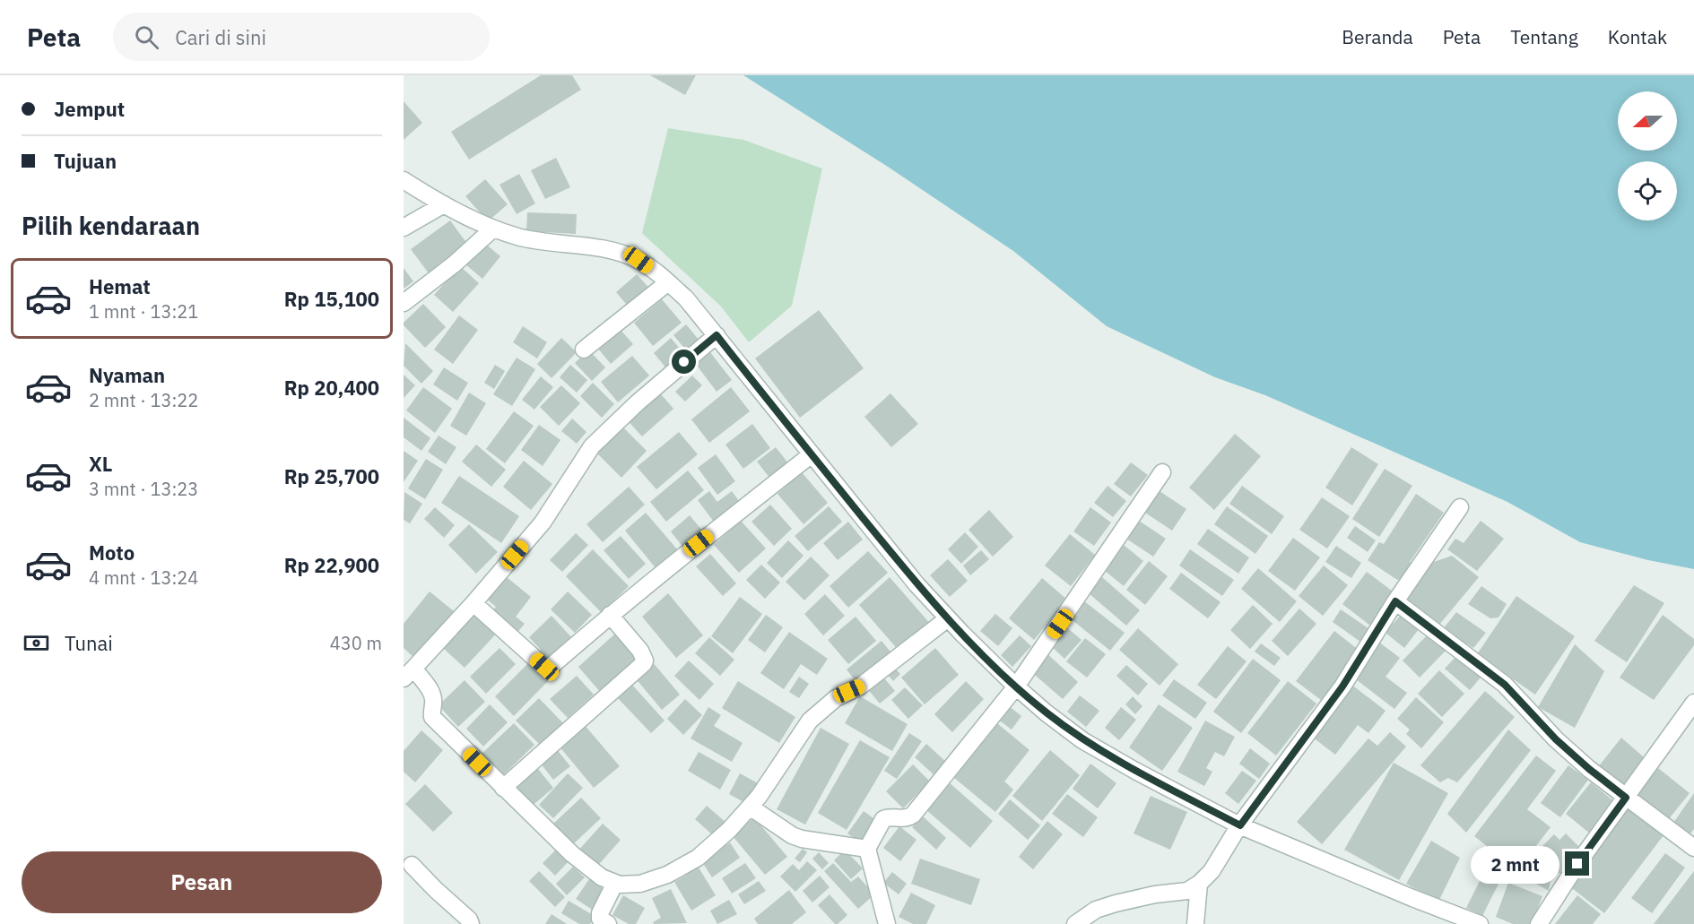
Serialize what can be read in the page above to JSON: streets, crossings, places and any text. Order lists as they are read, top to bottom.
{
  "north": "left",
  "page": {
    "header": "Peta",
    "search": "Cari di sini",
    "nav": [
      "Beranda",
      "Peta",
      "Tentang",
      "Kontak"
    ],
    "banner": ["Jemput", "Tujuan"],
    "heading": "Pilih kendaraan",
    "list": [
      {
        "name": "Hemat",
        "note": "1 mnt · 13:21",
        "value": "Rp 15,100"
      },
      {
        "name": "Nyaman",
        "note": "2 mnt · 13:22",
        "value": "Rp 20,400"
      },
      {
        "name": "XL",
        "note": "3 mnt · 13:23",
        "value": "Rp 25,700"
      },
      {
        "name": "Moto",
        "note": "4 mnt · 13:24",
        "value": "Rp 22,900"
      }
    ],
    "pay": ["Tunai", "430 m"],
    "buttons": "Pesan",
    "bubble": "2 mnt"
  }
}
